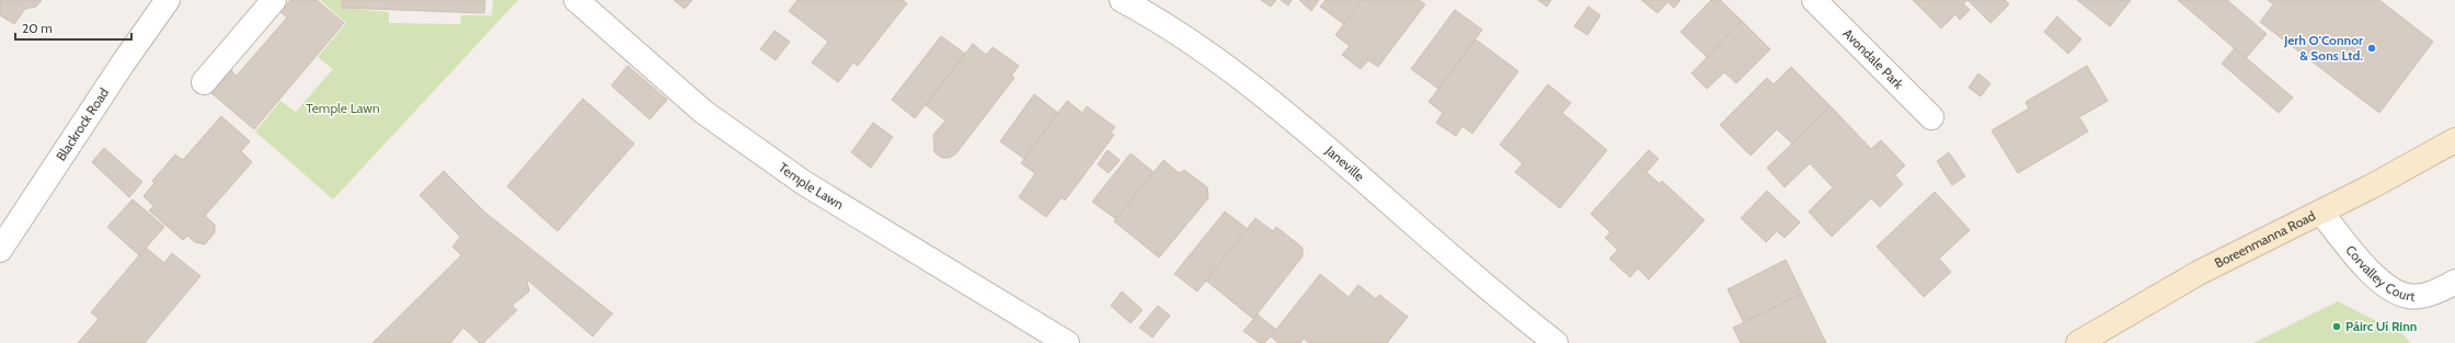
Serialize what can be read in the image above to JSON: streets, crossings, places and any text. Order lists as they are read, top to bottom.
{
  "streets": {
    "main road": ["Boreenmanna Road"],
    "street": [
      "Avondale Park",
      "Blackrock Road",
      "Janeville",
      "Temple Lawn",
      "Corvalley Court"
    ]
  },
  "crossings": [
    ["Boreenmanna Road", "Corvalley Court"]
  ],
  "parks": ["Temple Lawn"],
  "places": ["Jerh O'Connor & Sons Ltd.", "Páirc Uí Rinn"],
  "scale_bar": "20 m"
}
